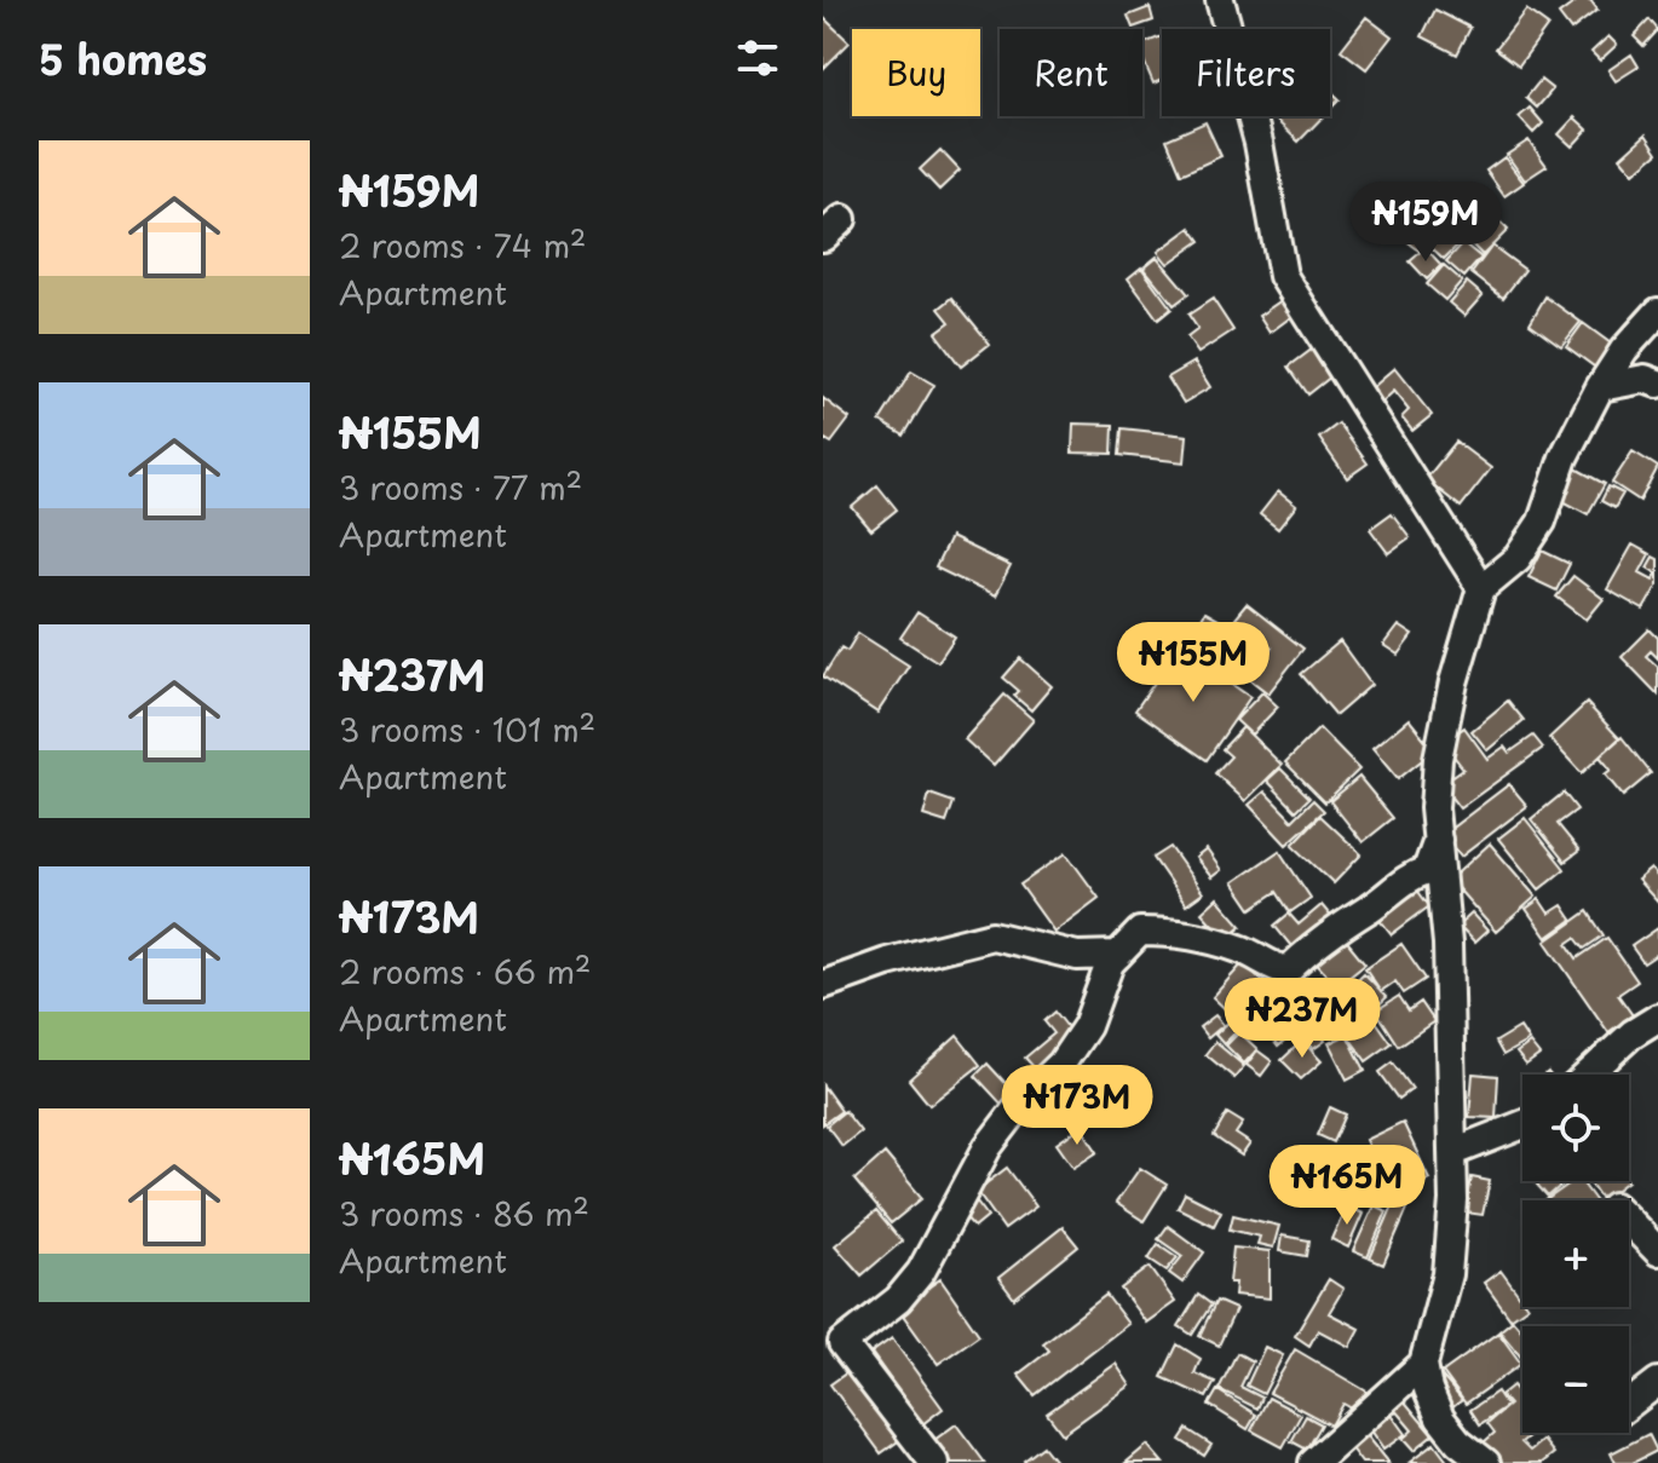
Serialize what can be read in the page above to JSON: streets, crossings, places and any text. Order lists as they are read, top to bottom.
{
  "page": {
    "heading": "5 homes",
    "chip": ["Buy", "Rent", "Filters"],
    "list": [
      {
        "name": "₦159M",
        "note": "2 rooms · 74 m² · Apartment"
      },
      {
        "name": "₦155M",
        "note": "3 rooms · 77 m² · Apartment"
      },
      {
        "name": "₦237M",
        "note": "3 rooms · 101 m² · Apartment"
      },
      {
        "name": "₦173M",
        "note": "2 rooms · 66 m² · Apartment"
      },
      {
        "name": "₦165M",
        "note": "3 rooms · 86 m² · Apartment"
      }
    ],
    "price": [
      "₦159M",
      "₦155M",
      "₦237M",
      "₦173M",
      "₦165M"
    ],
    "map_buttons": ["+", "−"]
  }
}
